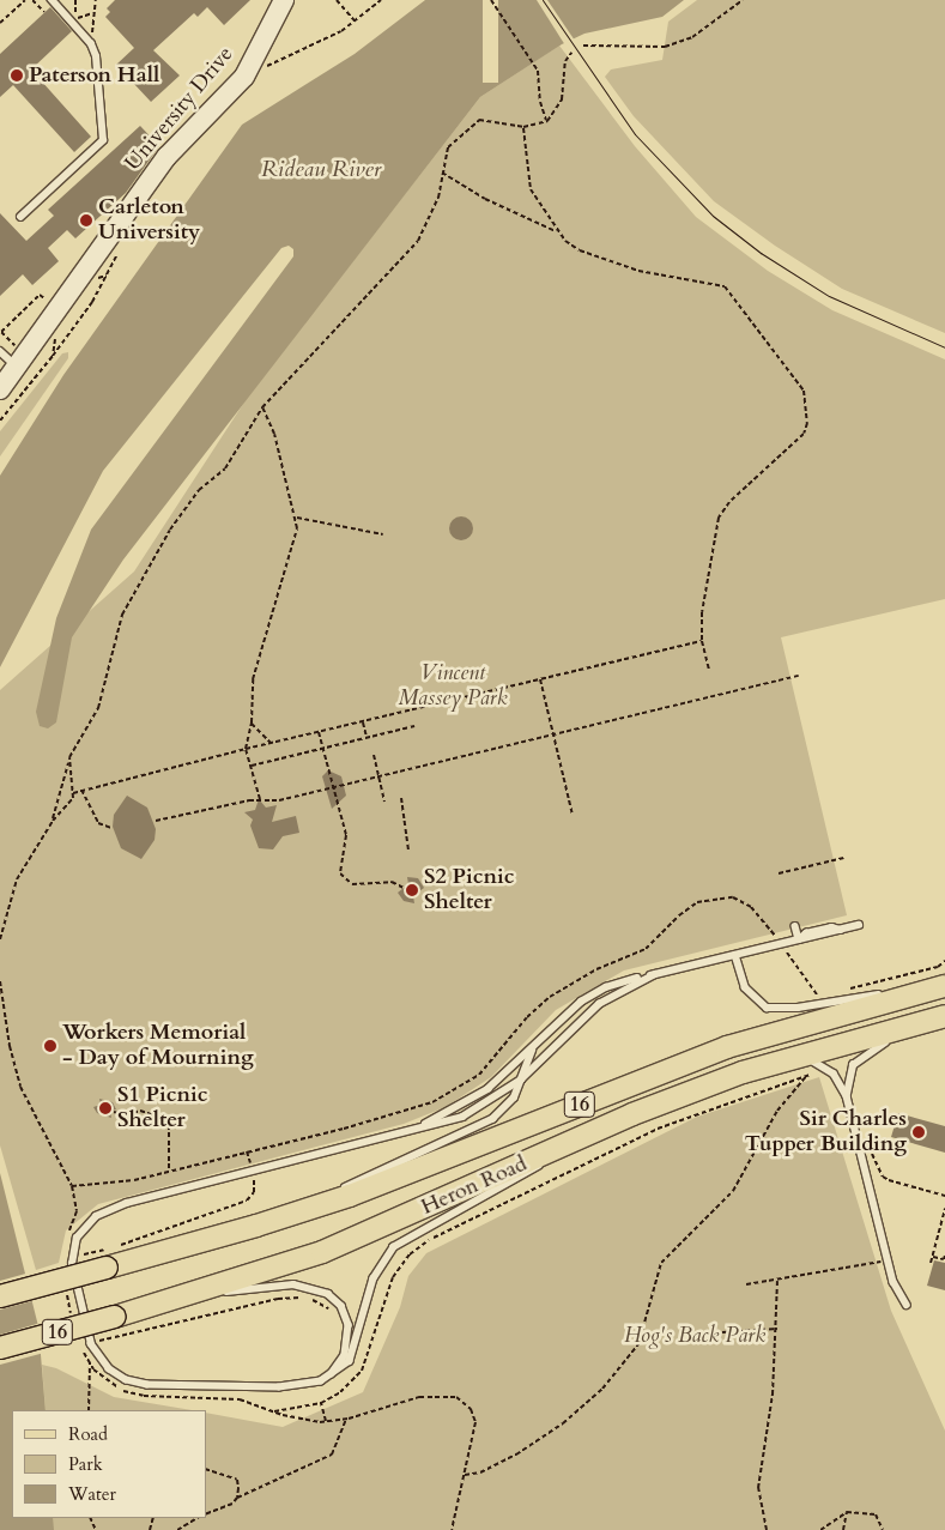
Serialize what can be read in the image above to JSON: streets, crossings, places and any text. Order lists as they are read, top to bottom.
{
  "streets": {
    "main road": ["16", "Heron Road"],
    "street": ["University Drive"]
  },
  "water": ["Rideau River"],
  "parks": ["Vincent Massey Park", "Hog's Back Park"],
  "places": [
    "Paterson Hall",
    "Carleton University",
    "S2 Picnic Shelter",
    "Workers Memorial - Day of Mourning",
    "S1 Picnic Shelter",
    "Sir Charles Tupper Building"
  ],
  "legend": ["Road", "Park", "Water"]
}
